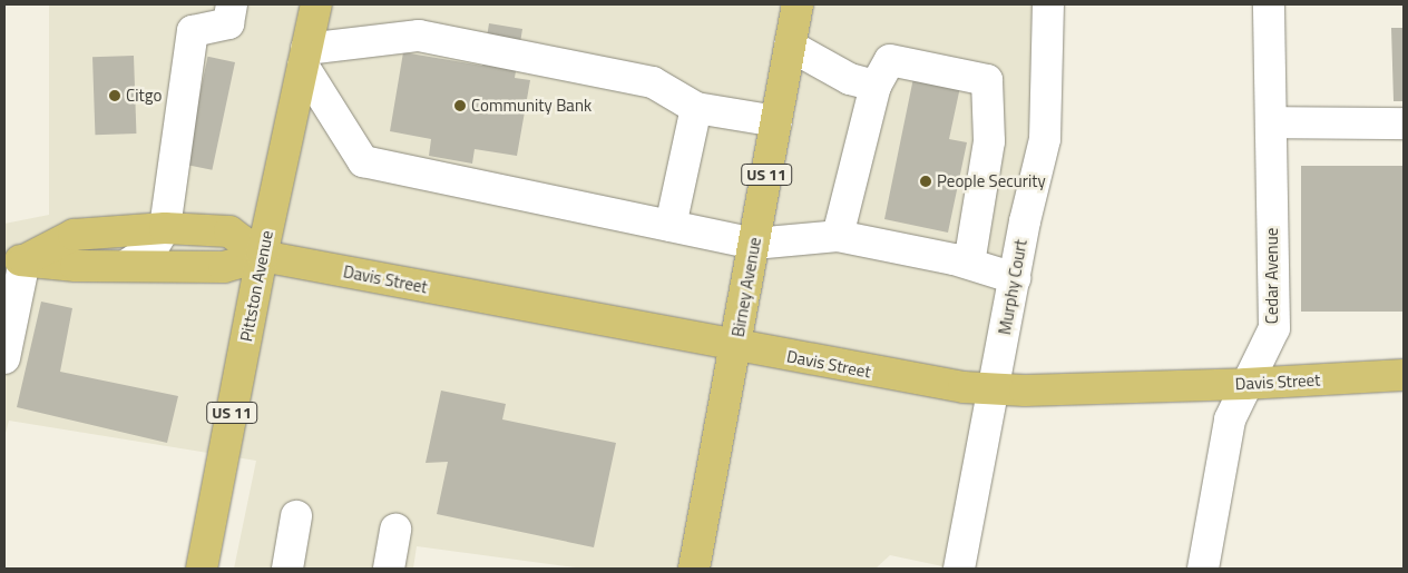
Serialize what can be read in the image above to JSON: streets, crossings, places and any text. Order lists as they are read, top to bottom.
{
  "streets": {
    "main road": [
      "US 11",
      "Davis Street",
      "Pittston Avenue",
      "Birney Avenue"
    ],
    "street": ["Cedar Avenue", "Murphy Court"]
  },
  "crossings": [
    ["Cedar Avenue", "Davis Street"],
    ["Davis Street", "Pittston Avenue"],
    ["Davis Street", "Birney Avenue"],
    ["Davis Street", "Murphy Court"]
  ],
  "places": ["Citgo", "Community Bank", "People Security"]
}
